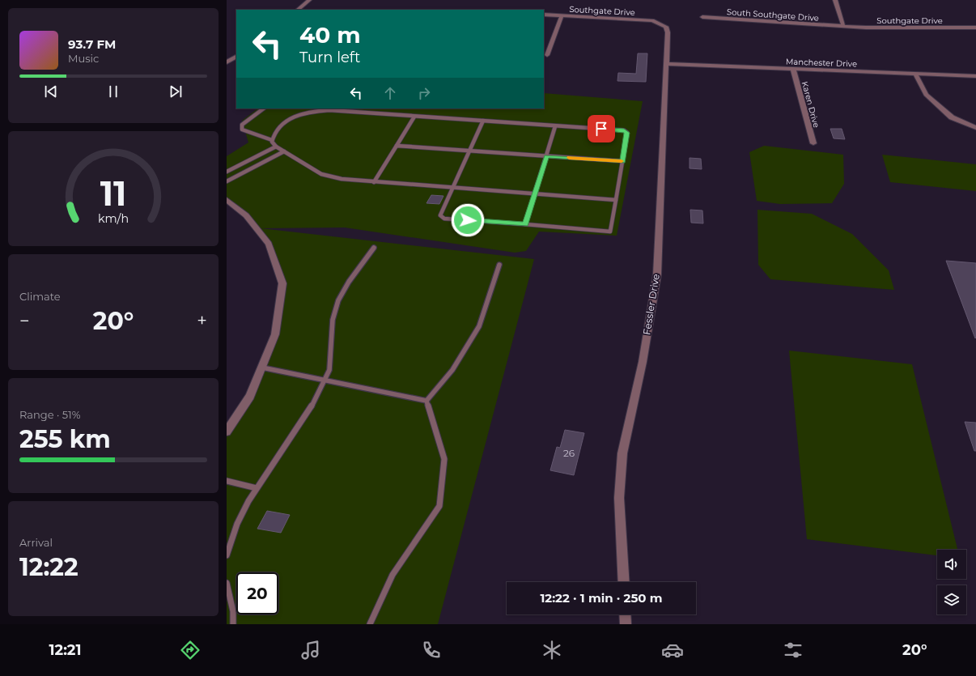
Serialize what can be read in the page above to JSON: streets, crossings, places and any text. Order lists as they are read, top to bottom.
{
  "streets": {
    "street": [
      "Southgate Drive",
      "South Southgate Drive",
      "Manchester Drive",
      "Karen Drive",
      "Fessler Drive"
    ]
  },
  "crossings": [
    ["Southgate Drive", "South Southgate Drive"],
    ["Southgate Drive", "Fessler Drive"],
    ["Manchester Drive", "Karen Drive"],
    ["Manchester Drive", "Fessler Drive"]
  ],
  "house_numbers": ["26"],
  "page": {
    "turn": ["40 m", "Turn left"],
    "song": ["93.7 FM", "Music"],
    "tile": [
      "Climate",
      ["Range · 51%", "255 km"],
      ["Arrival", "12:22"]
    ],
    "heat": ["−", "20°", "+"],
    "limit": "20",
    "trip": "12:22 · 1 min · 250 m",
    "tabs": ["12:21", "20°"],
    "gauge": ["11", "km/h"]
  }
}
